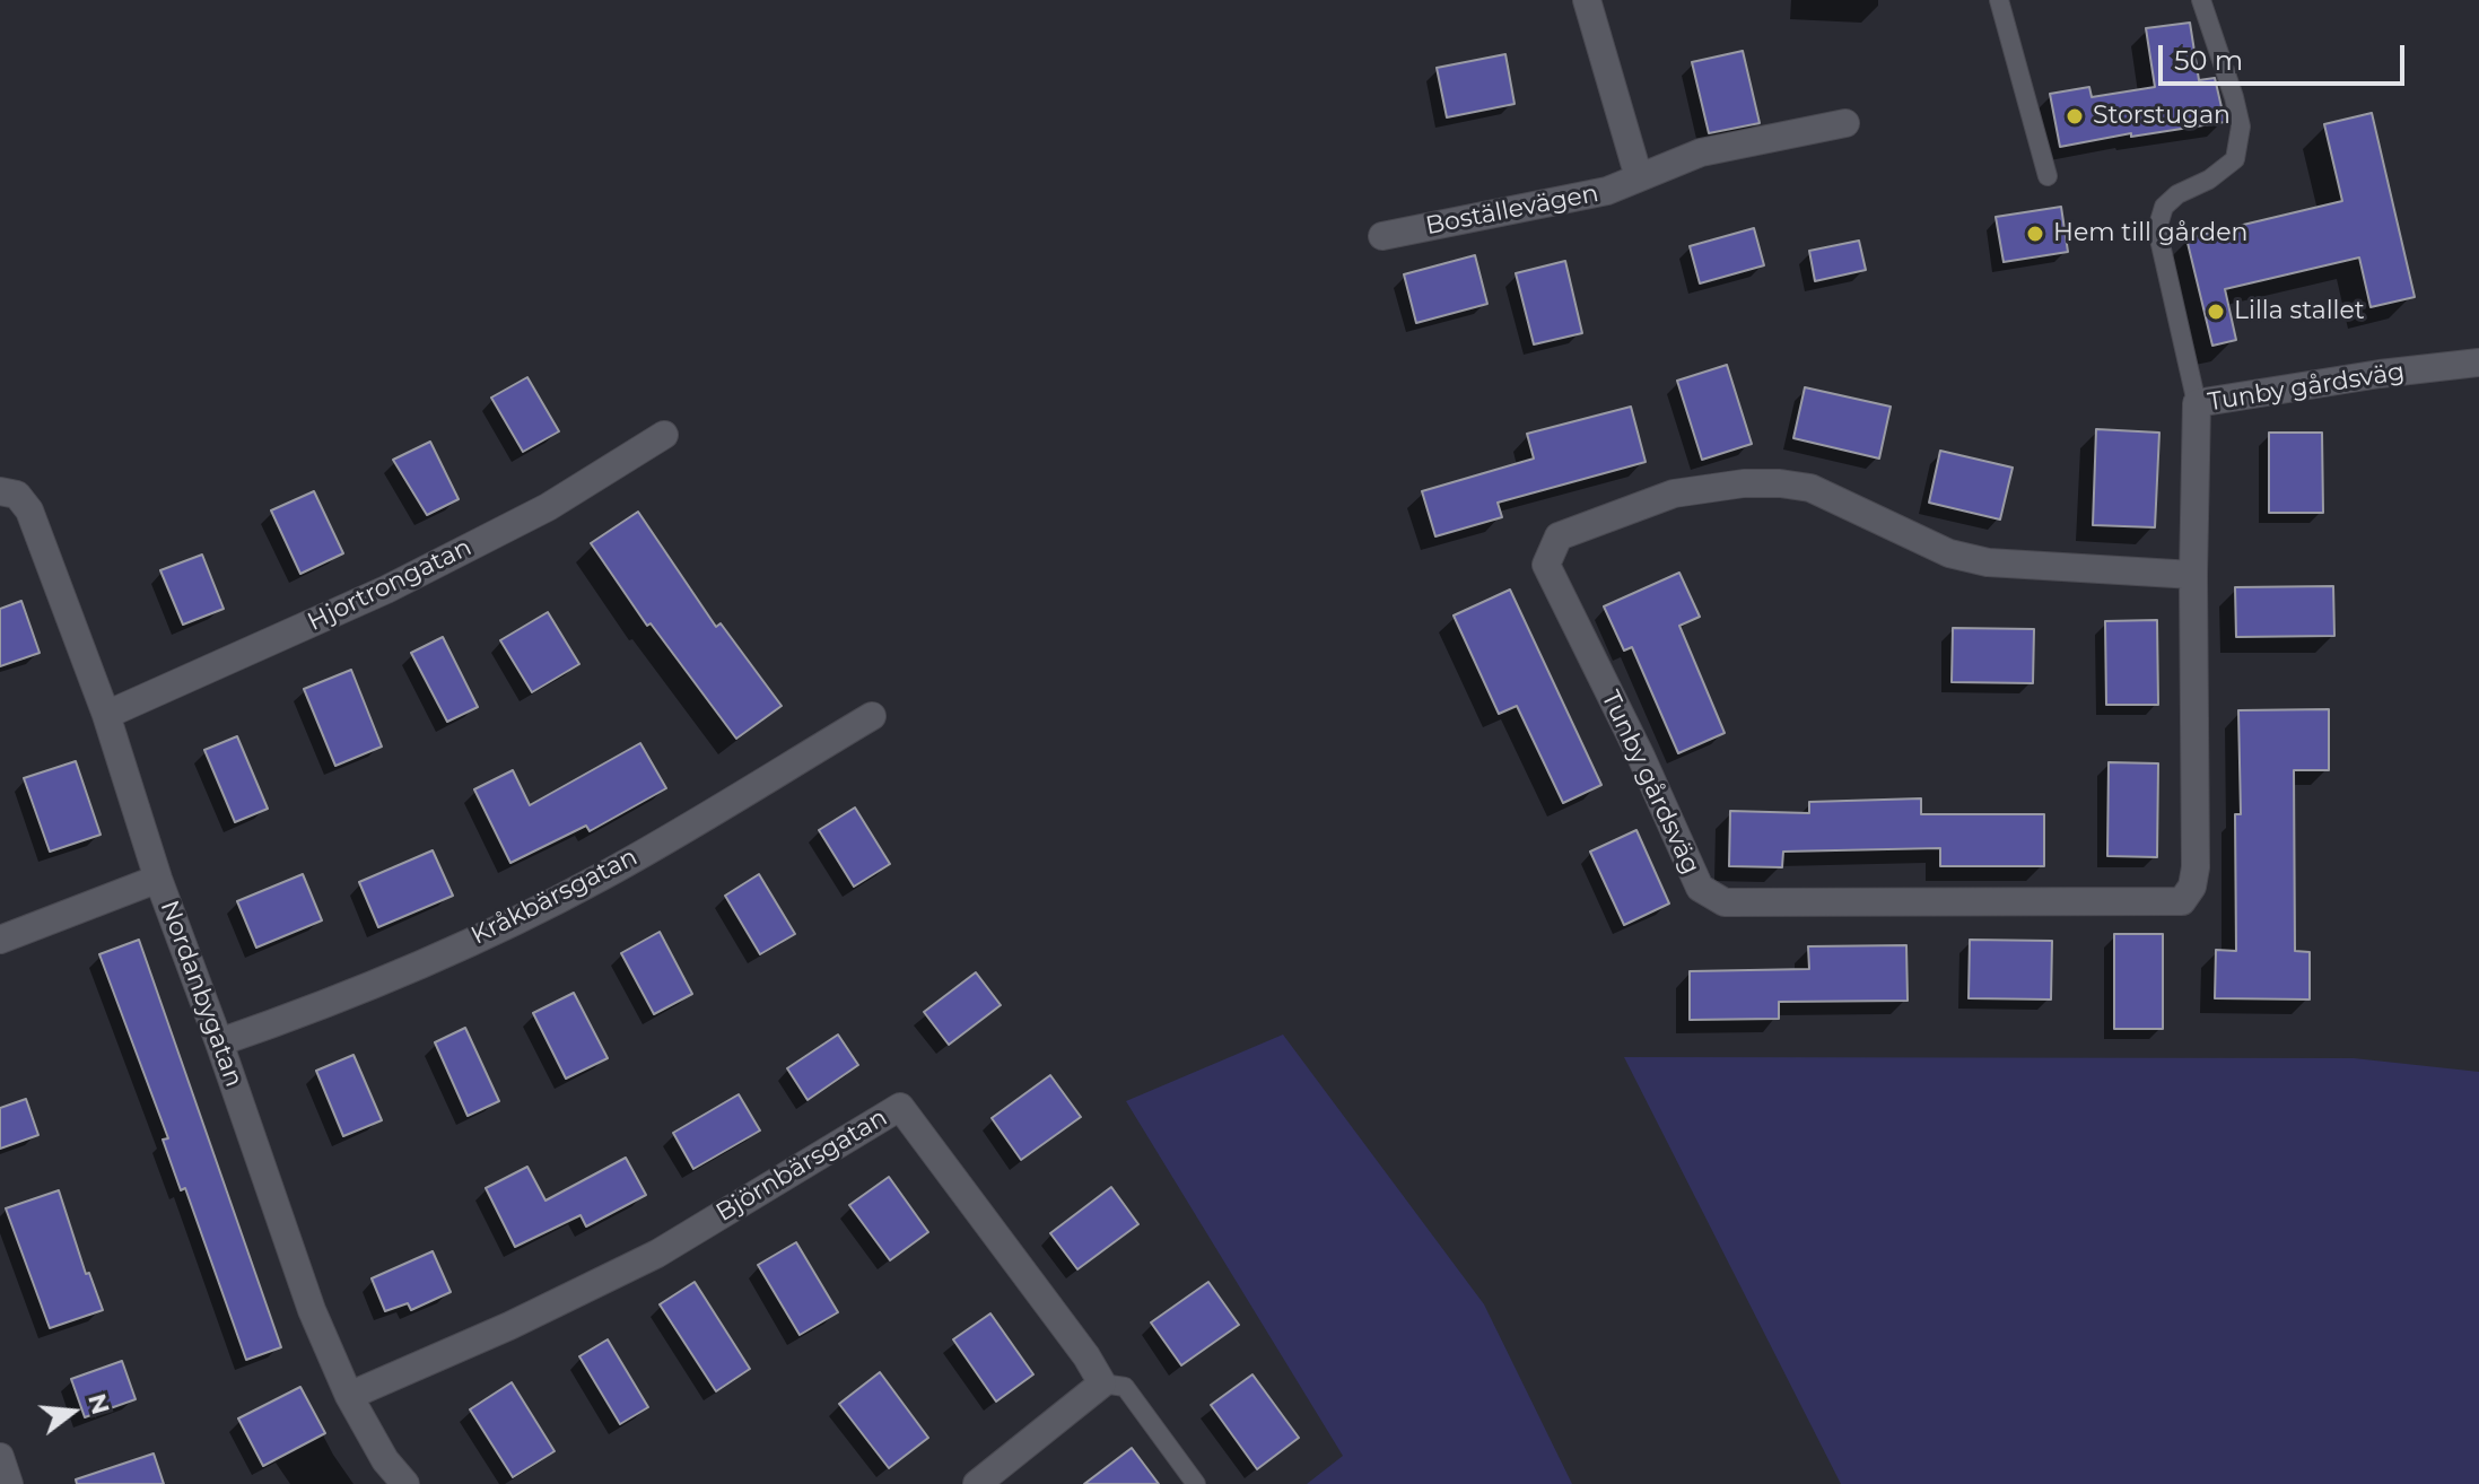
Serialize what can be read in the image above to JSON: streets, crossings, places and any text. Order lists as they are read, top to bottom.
{
  "streets": {
    "street": [
      "Boställevägen",
      "Tunby gårdsväg",
      "Hjortrongatan",
      "Kråkbärsgatan",
      "Nordanbygatan",
      "Björnbärsgatan"
    ]
  },
  "crossings": [
    ["Hjortrongatan", "Nordanbygatan"],
    ["Kråkbärsgatan", "Nordanbygatan"],
    ["Nordanbygatan", "Björnbärsgatan"]
  ],
  "places": ["Storstugan", "Hem till gården", "Lilla stallet"],
  "scale_bar": "50 m",
  "north": "right"
}
